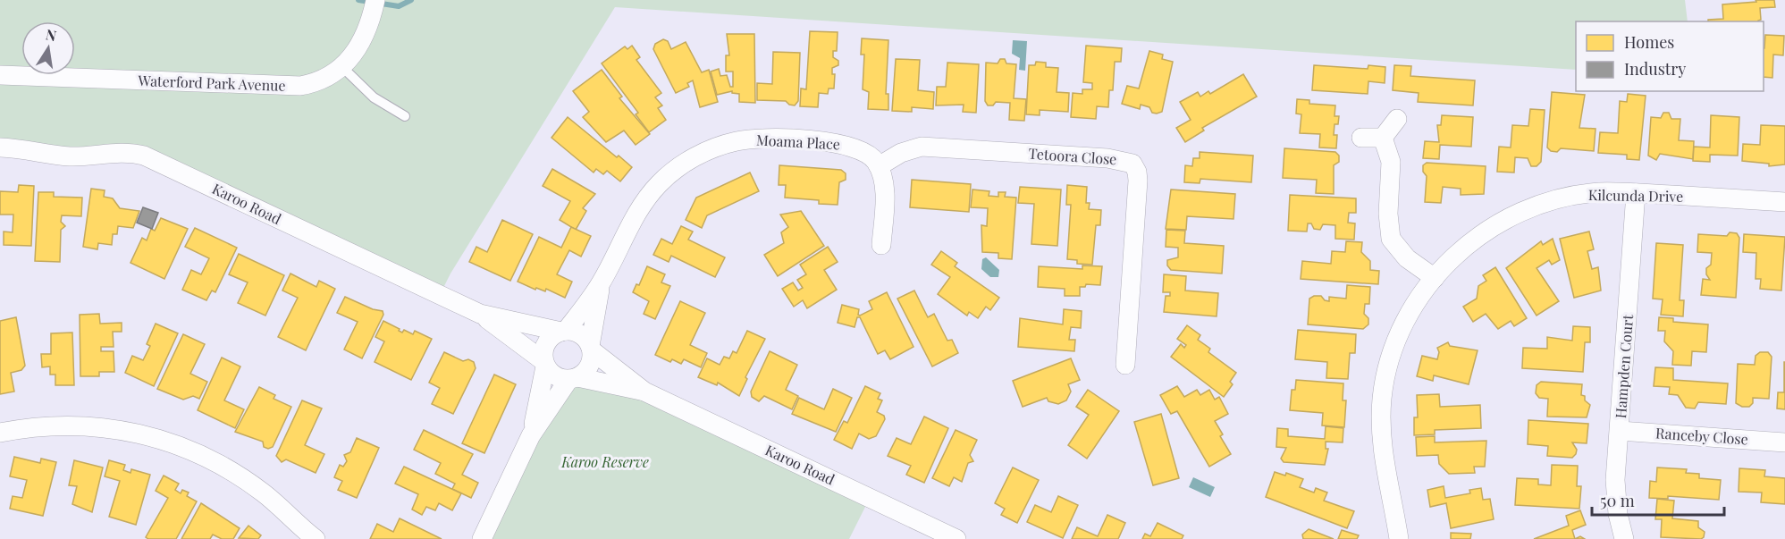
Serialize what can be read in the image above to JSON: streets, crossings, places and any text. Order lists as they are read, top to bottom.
{
  "streets": {
    "street": [
      "Waterford Park Avenue",
      "Moama Place",
      "Tetoora Close",
      "Kilcunda Drive",
      "Karoo Road",
      "Hampden Court",
      "Ranceby Close"
    ]
  },
  "crossings": [
    ["Moama Place", "Tetoora Close"],
    ["Moama Place", "Karoo Road"],
    ["Kilcunda Drive", "Hampden Court"],
    ["Hampden Court", "Ranceby Close"]
  ],
  "parks": ["Karoo Reserve"],
  "legend": ["Homes", "Industry"],
  "scale_bar": "50 m",
  "north": "top"
}
